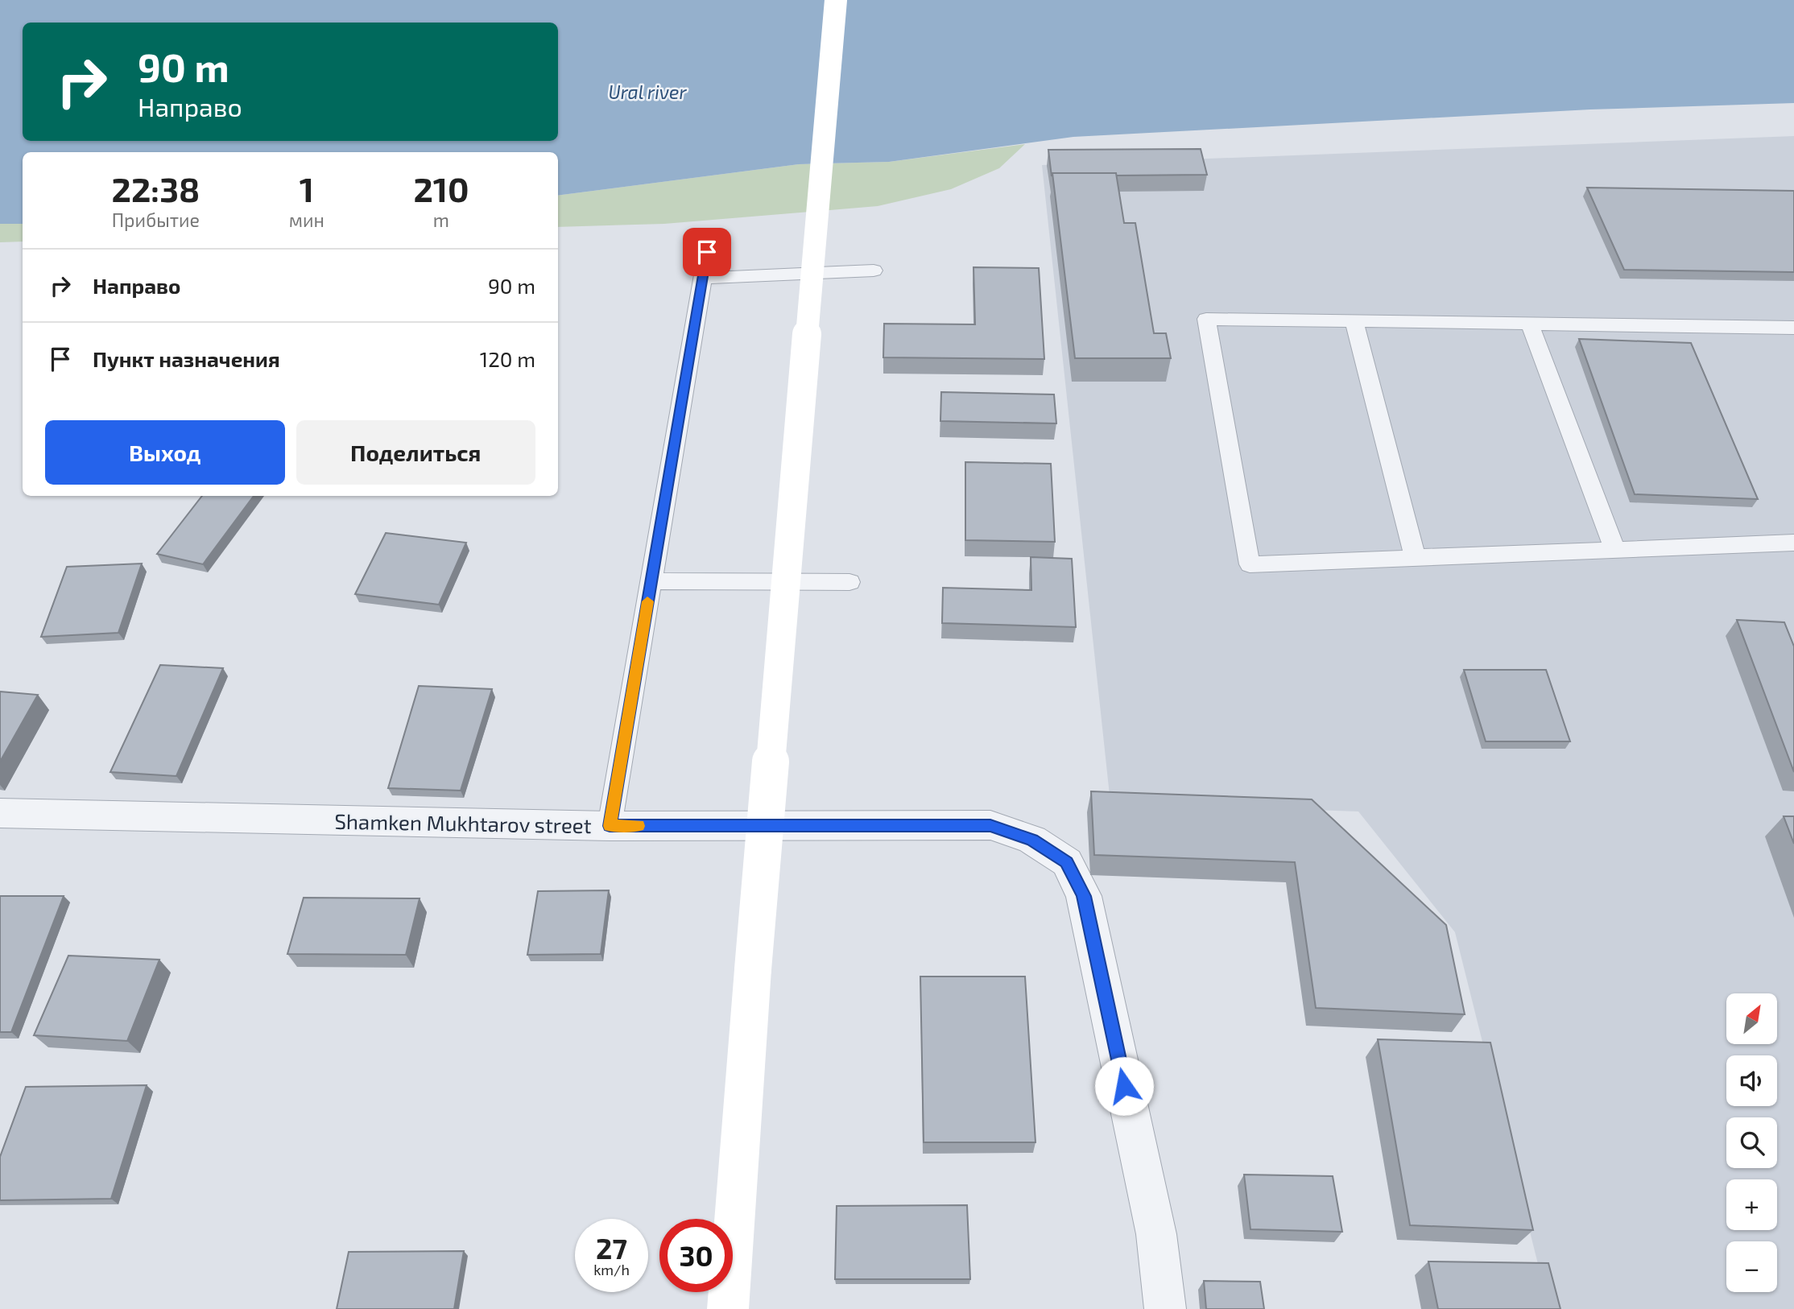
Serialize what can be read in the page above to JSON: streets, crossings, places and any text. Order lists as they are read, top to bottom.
{
  "streets": {
    "street": ["Shamken Mukhtarov street"]
  },
  "water": ["Ural river"],
  "north": "top right",
  "page": {
    "turn": ["90 m", "Направо"],
    "eta": [
      "22:38",
      "Прибытие",
      "1",
      "мин",
      "210",
      "m"
    ],
    "list": [
      {
        "name": "Направо",
        "value": "90 m"
      },
      {
        "name": "Пункт назначения",
        "value": "120 m"
      }
    ],
    "buttons": ["Выход", "Поделиться"],
    "map_buttons": ["+", "−"],
    "speed": "27 km/h",
    "limit": "30"
  }
}
